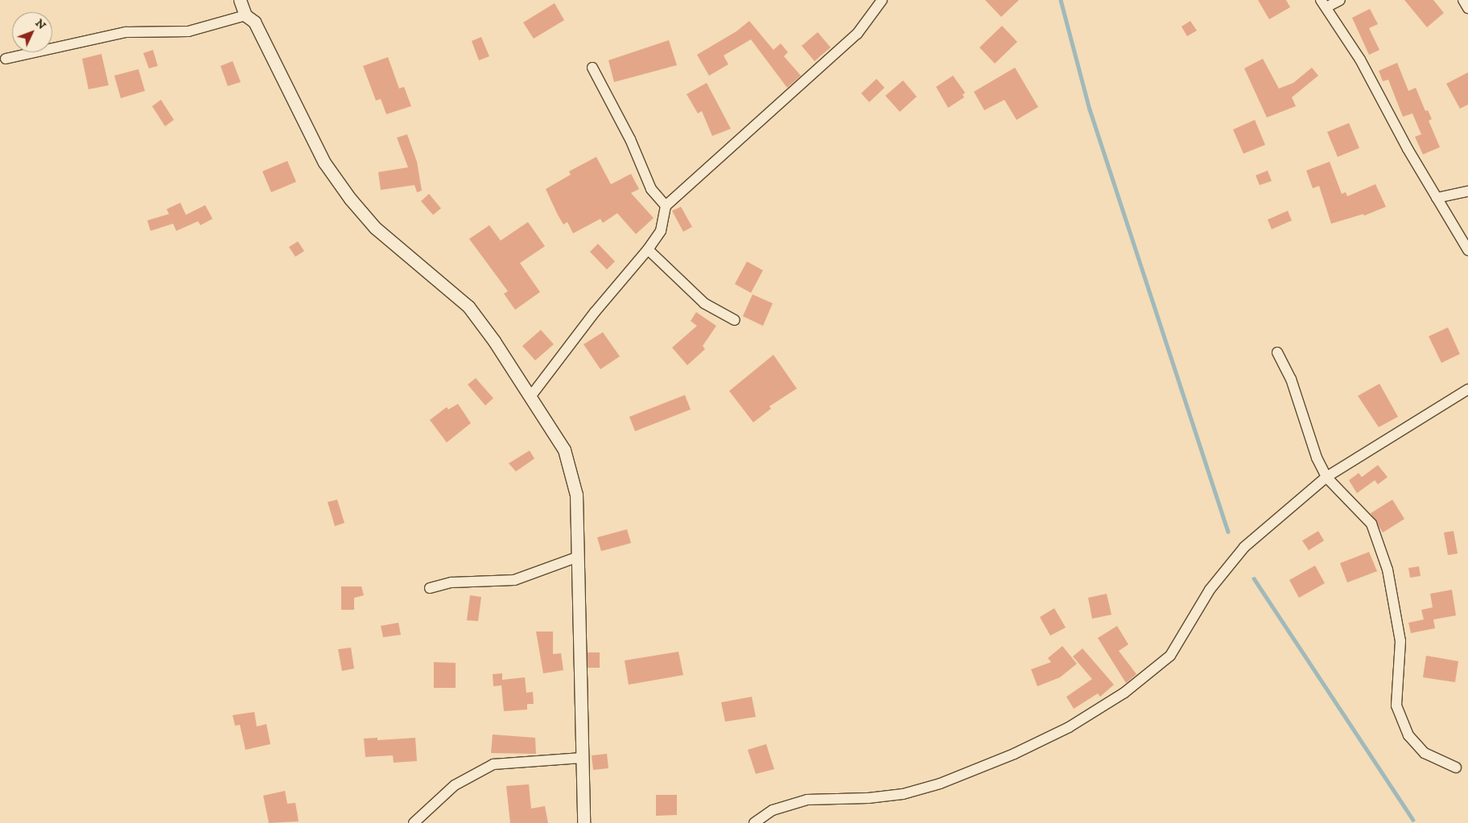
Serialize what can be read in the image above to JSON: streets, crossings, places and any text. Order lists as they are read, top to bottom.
{
  "north": "top right"
}
